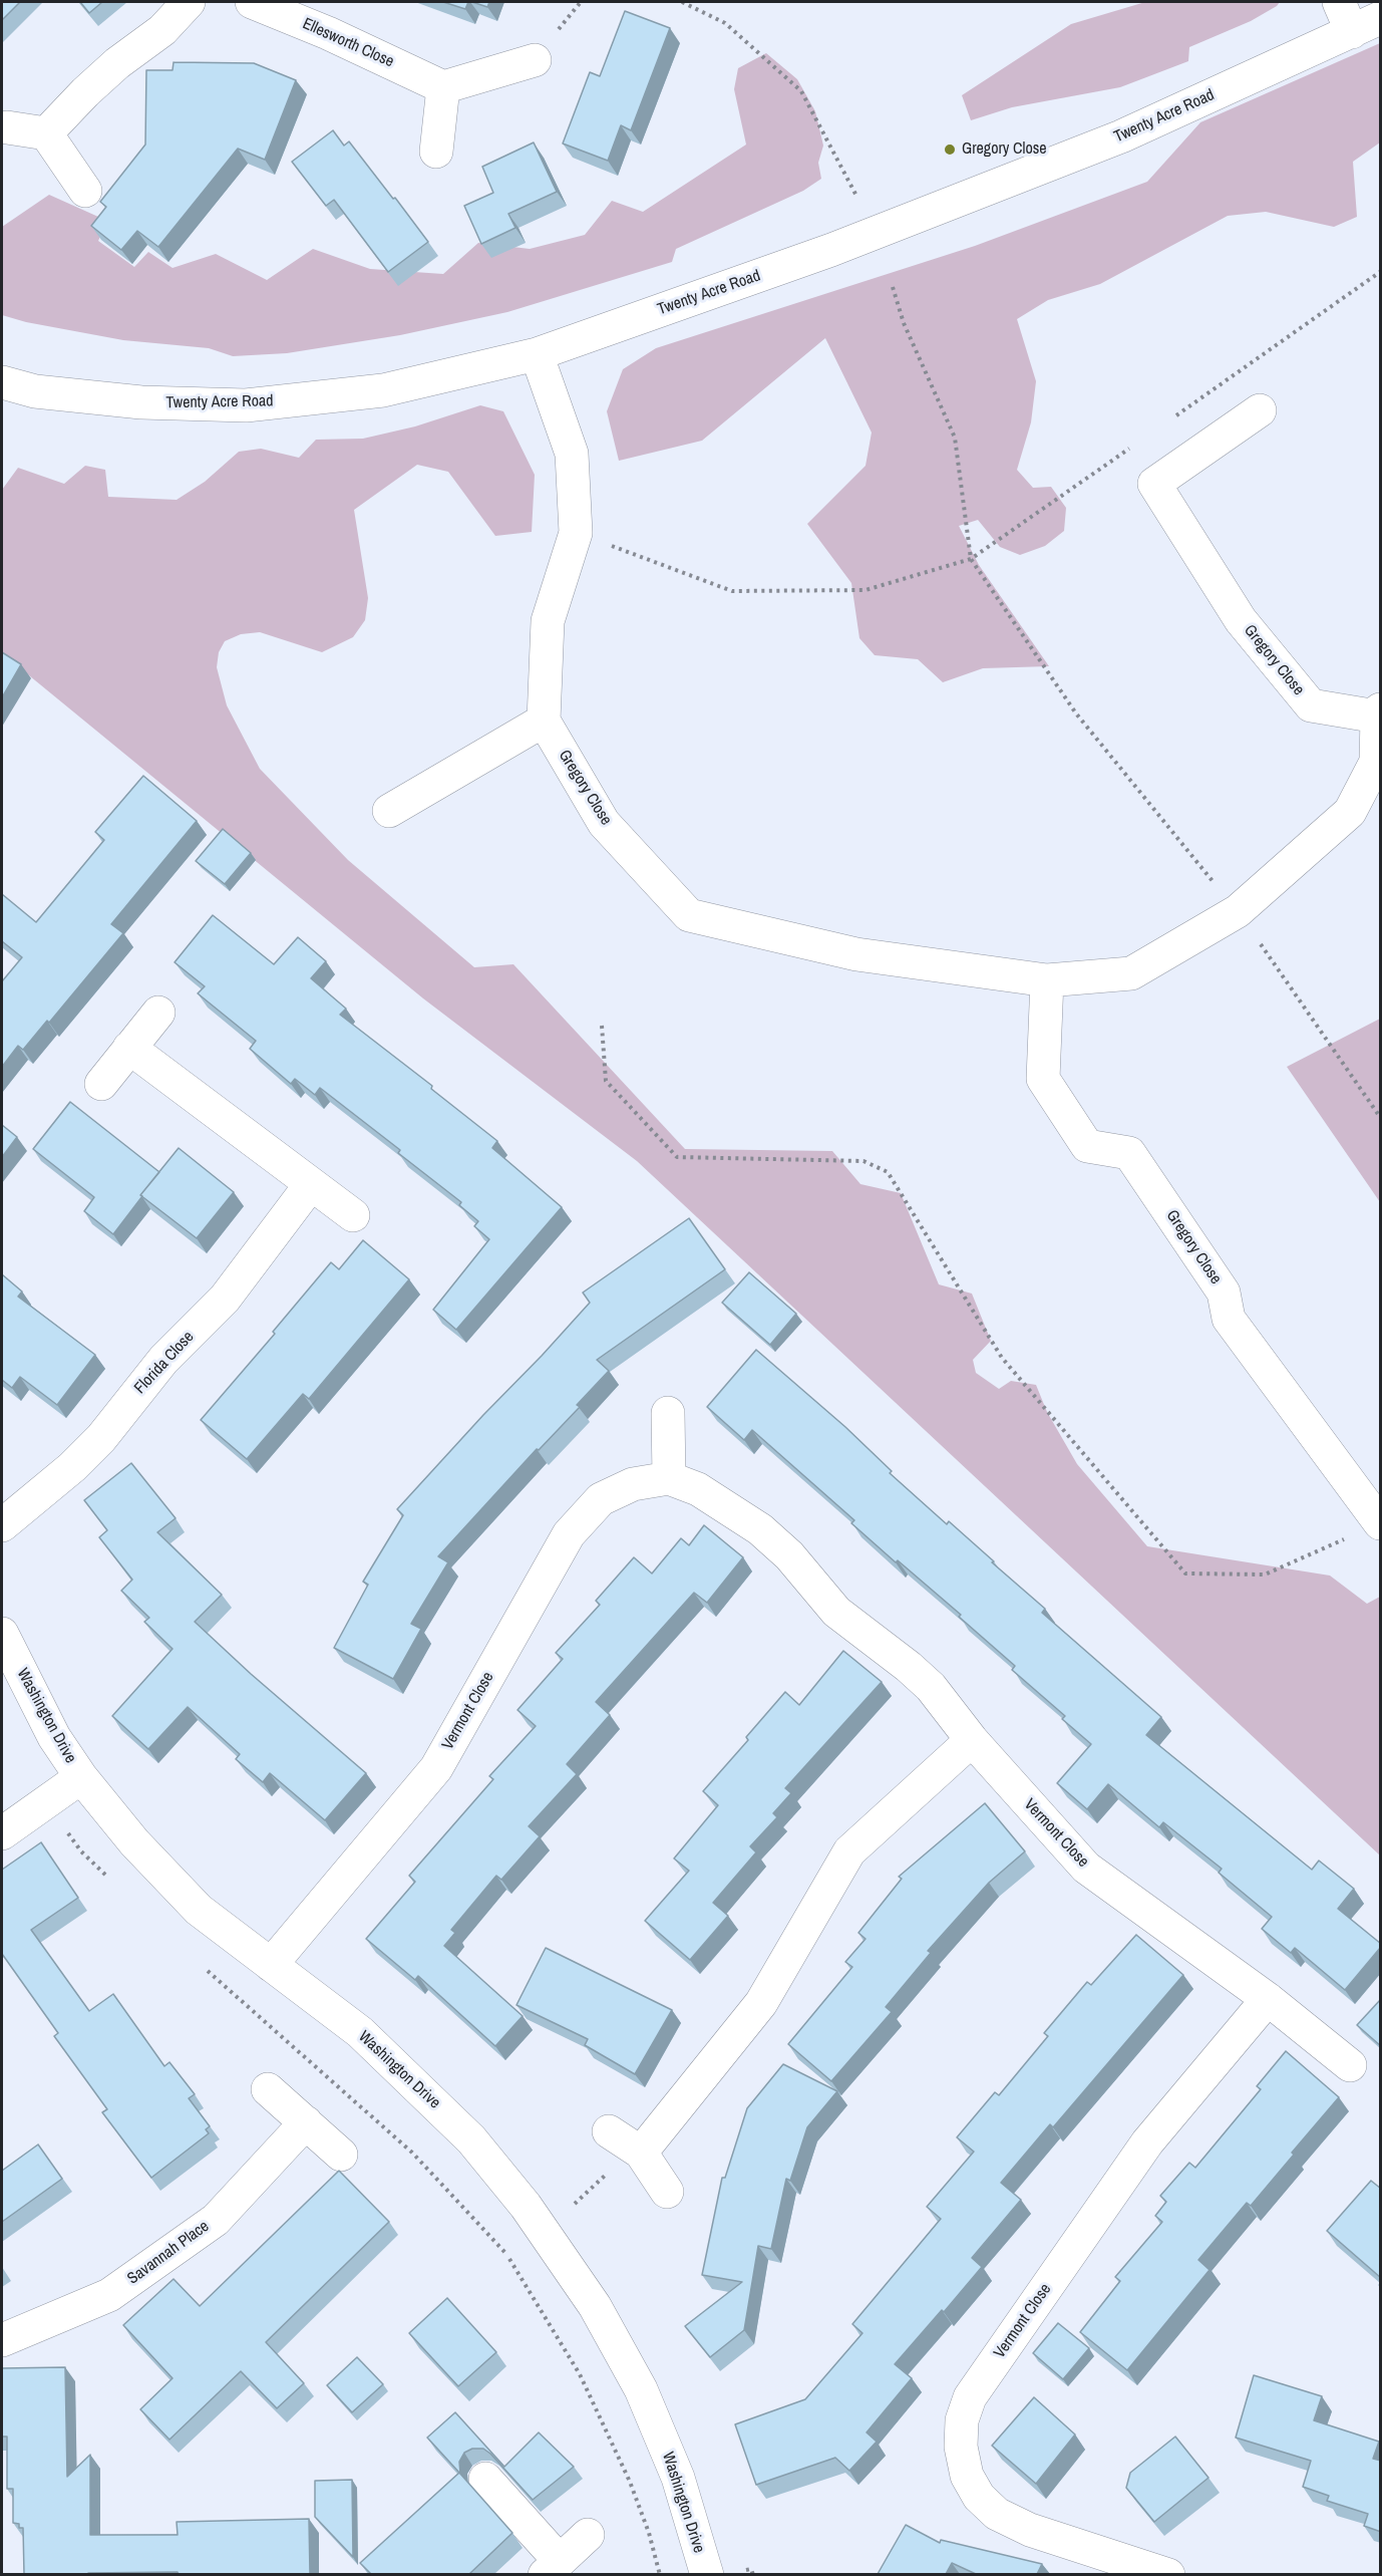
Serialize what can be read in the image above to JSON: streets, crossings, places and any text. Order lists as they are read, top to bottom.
{
  "streets": {
    "street": [
      "Ellesworth Close",
      "Twenty Acre Road",
      "Gregory Close",
      "Florida Close",
      "Vermont Close",
      "Washington Drive",
      "Savannah Place"
    ]
  },
  "crossings": [
    ["Vermont Close", "Washington Drive"]
  ],
  "places": ["Gregory Close"]
}
